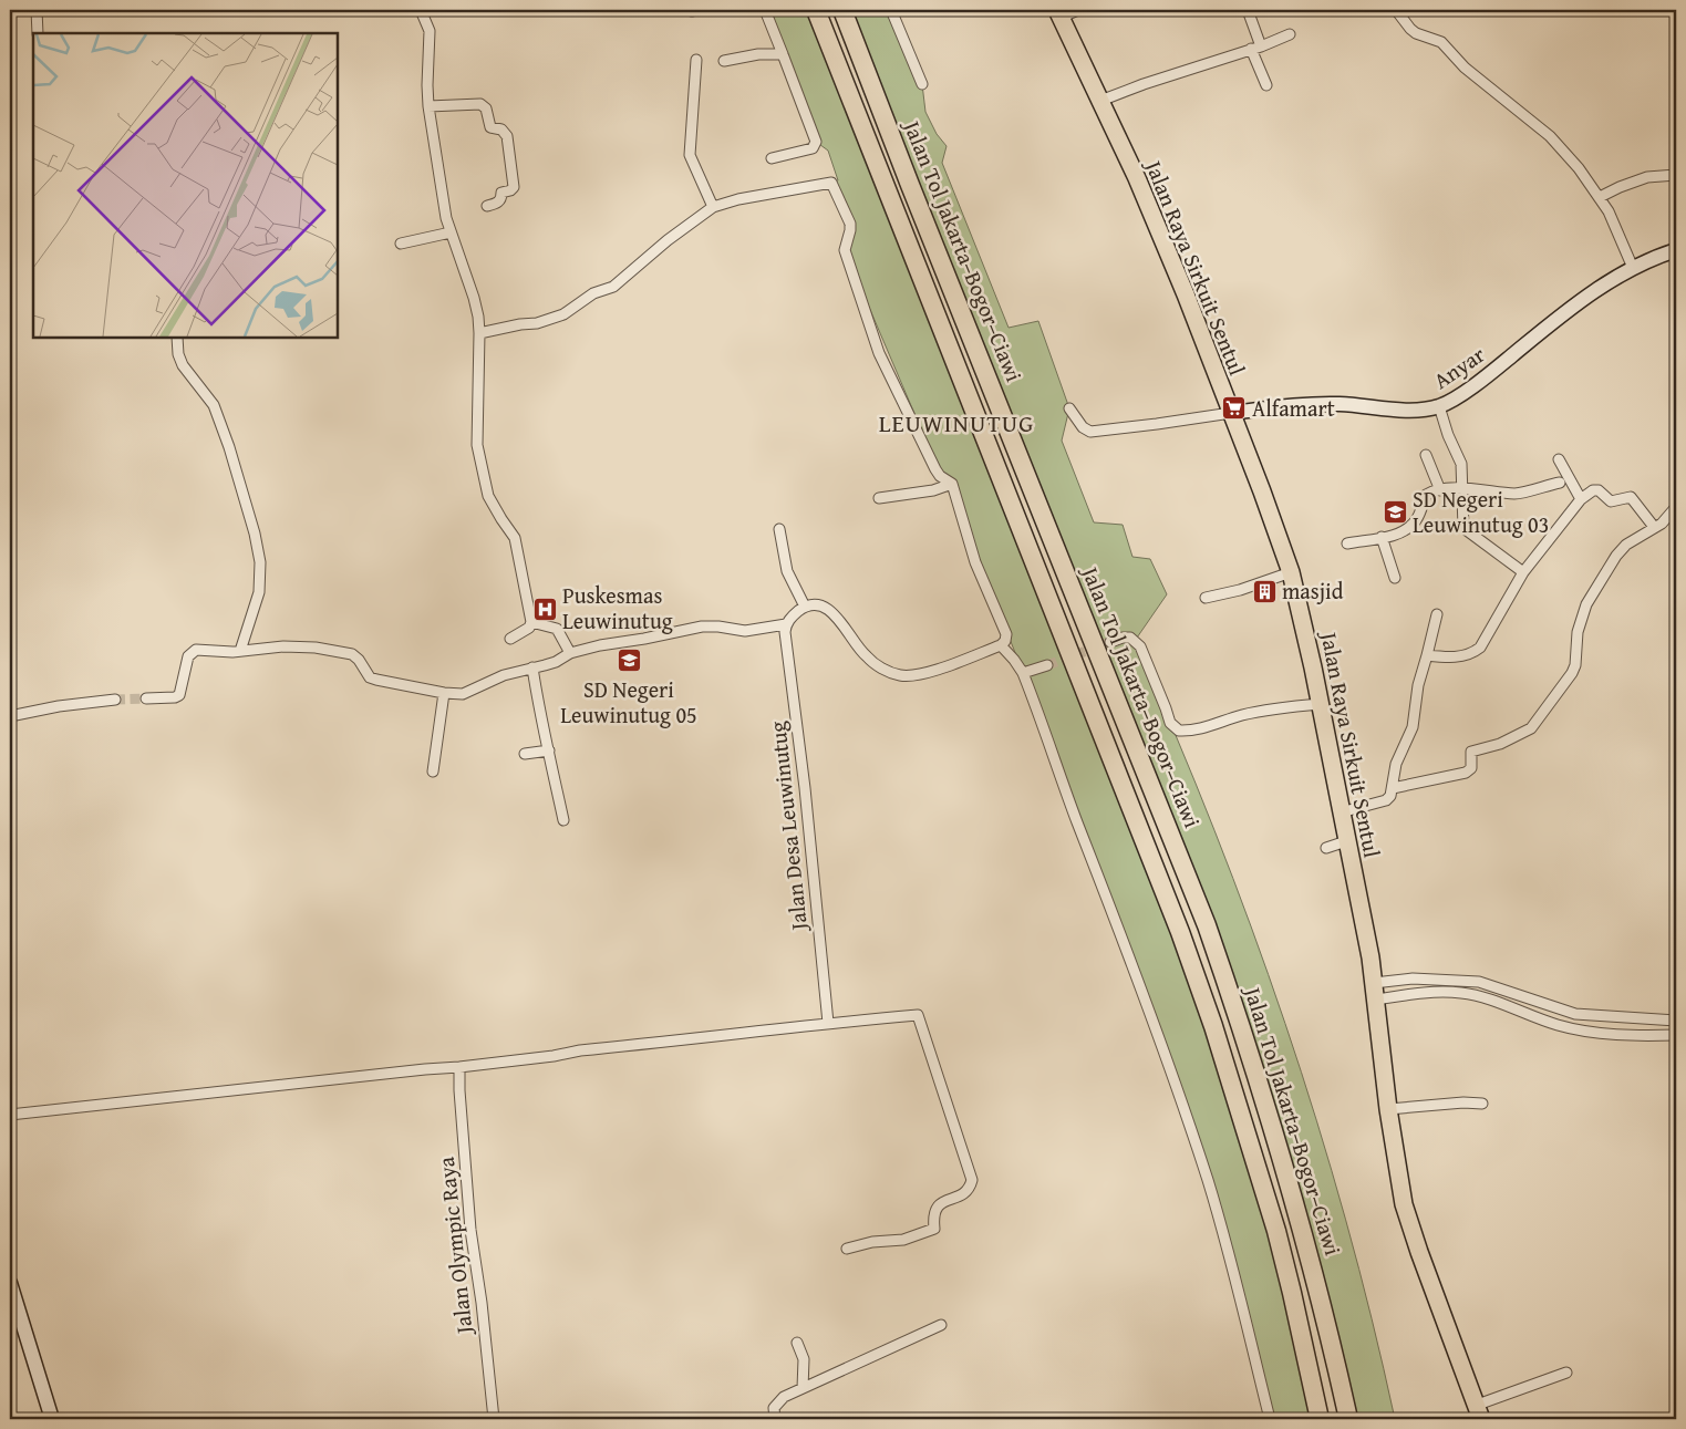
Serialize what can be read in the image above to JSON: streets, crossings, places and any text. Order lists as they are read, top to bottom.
{
  "streets": {
    "highway": ["Jalan Tol Jakarta–Bogor–Ciawi"],
    "main road": ["Jalan Raya Sirkuit Sentul"],
    "street": ["Anyar", "Jalan Desa Leuwinutug", "Jalan Olympic Raya"]
  },
  "crossings": [
    ["Jalan Raya Sirkuit Sentul", "Anyar"]
  ],
  "districts": ["LEUWINUTUG"],
  "places": {
    "supermarket": ["Alfamart"],
    "school or university": ["SD Negeri Leuwinutug 03", "SD Negeri Leuwinutug 05"],
    "building": ["masjid"],
    "hospital": ["Puskesmas Leuwinutug"]
  }
}
